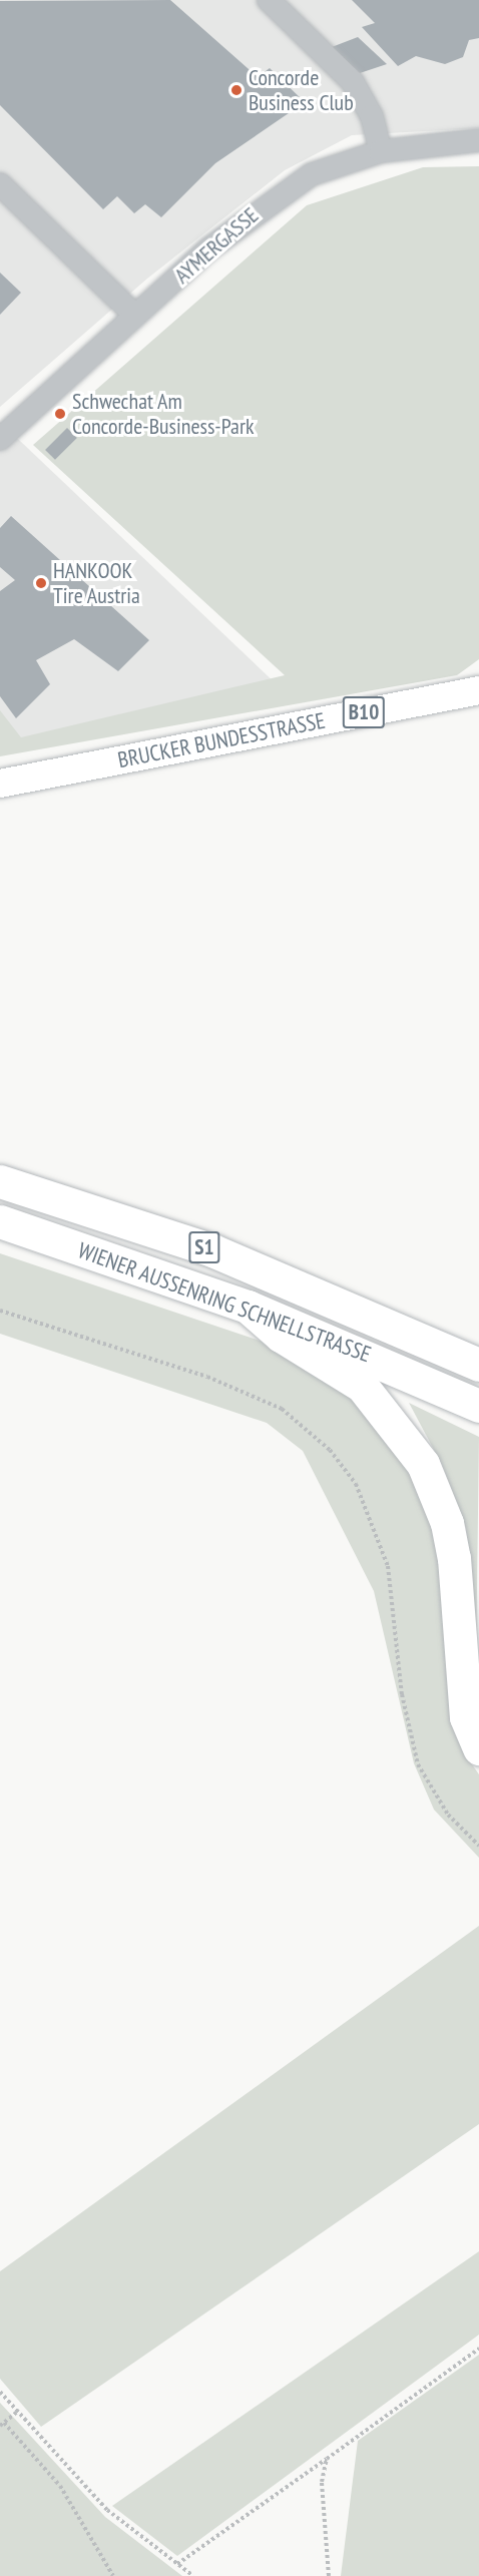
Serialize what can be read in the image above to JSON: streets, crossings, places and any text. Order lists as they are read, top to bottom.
{
  "streets": {
    "highway": ["S1", "WIENER AUSSENRING SCHNELLSTRASSE"],
    "main road": ["B10", "BRUCKER BUNDESSTRASSE"],
    "street": ["AYMERGASSE"]
  },
  "places": ["Concorde Business Club", "Schwechat Am Concorde-Business-Park", "HANKOOK Tire Austria"]
}
